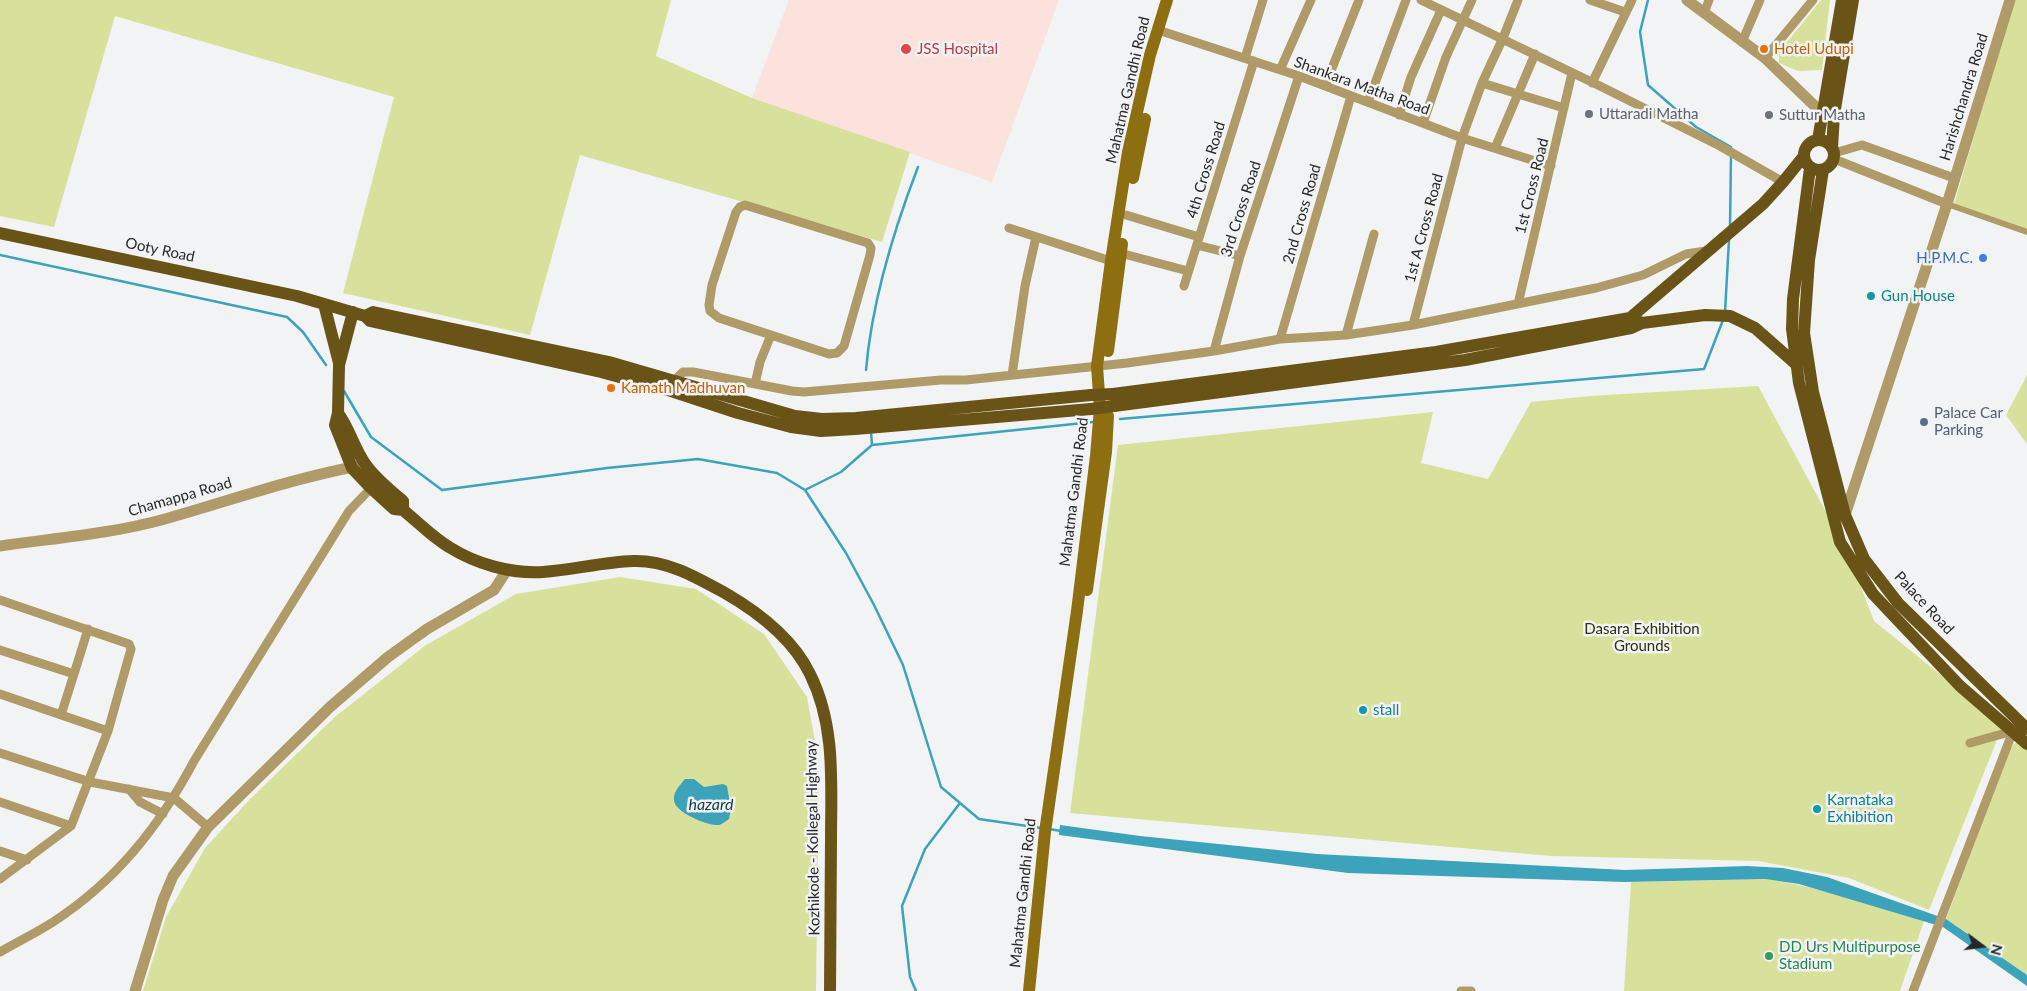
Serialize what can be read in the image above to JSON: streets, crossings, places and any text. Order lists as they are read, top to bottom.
{
  "streets": {
    "main road": [
      "Mahatma Gandhi Road",
      "Ooty Road",
      "Palace Road",
      "Kozhikode - Kollegal Highway"
    ],
    "street": [
      "Shankara Matha Road",
      "Harishchandra Road",
      "4th Cross Road",
      "1st Cross Road",
      "3rd Cross Road",
      "2nd Cross Road",
      "1st A Cross Road",
      "Chamappa Road"
    ]
  },
  "crossings": [
    ["Shankara Matha Road", "Mahatma Gandhi Road"],
    ["Shankara Matha Road", "4th Cross Road"],
    ["Shankara Matha Road", "1st Cross Road"],
    ["Shankara Matha Road", "3rd Cross Road"],
    ["Shankara Matha Road", "2nd Cross Road"],
    ["Shankara Matha Road", "1st A Cross Road"],
    ["Harishchandra Road", "Palace Road"],
    ["Ooty Road", "Kozhikode - Kollegal Highway"],
    ["Chamappa Road", "Kozhikode - Kollegal Highway"]
  ],
  "water": ["hazard"],
  "parks": ["Dasara Exhibition Grounds"],
  "places": [
    "JSS Hospital",
    "Hotel Udupi",
    "Uttaradi Matha",
    "Suttur Matha",
    "H.P.M.C.",
    "Gun House",
    "Kamath Madhuvan",
    "Palace Car Parking",
    "stall",
    "Karnataka Exhibition",
    "DD Urs Multipurpose Stadium"
  ],
  "north": "right"
}
